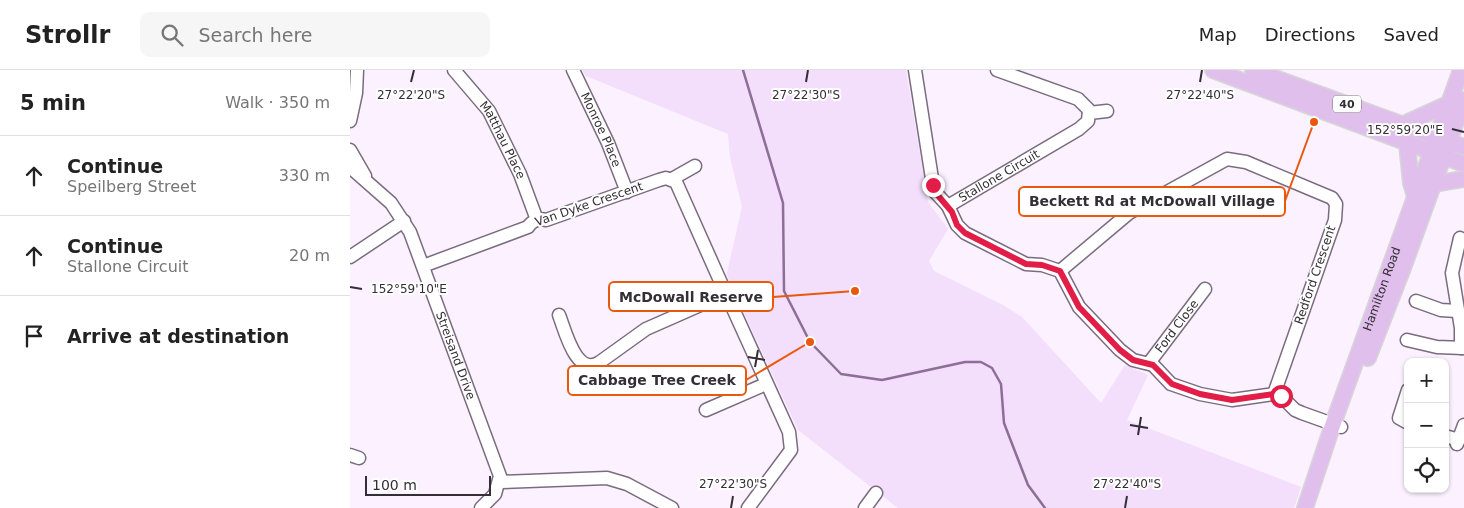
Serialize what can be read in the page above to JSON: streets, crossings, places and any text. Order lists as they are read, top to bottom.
{
  "streets": {
    "main road": ["40", "Hamilton Road"],
    "street": [
      "Monroe Place",
      "Matthau Place",
      "Stallone Circuit",
      "Van Dyke Crescent",
      "Redford Crescent",
      "Ford Close",
      "Streisand Drive"
    ]
  },
  "crossings": [
    ["40", "Hamilton Road"],
    ["Monroe Place", "Van Dyke Crescent"],
    ["Matthau Place", "Van Dyke Crescent"],
    ["Van Dyke Crescent", "Streisand Drive"]
  ],
  "places": ["Beckett Rd at McDowall Village", "McDowall Reserve", "Cabbage Tree Creek"],
  "scale_bar": "100 m",
  "page": {
    "header": "Strollr",
    "search": "Search here",
    "nav": ["Map", "Directions", "Saved"],
    "heading": ["5 min", "Walk · 350 m"],
    "list": [
      ["Continue", "Speilberg Street", "330 m"],
      ["Continue", "Stallone Circuit", "20 m"],
      "Arrive at destination"
    ],
    "map_buttons": ["+", "−"],
    "scale": "100 m"
  },
  "coordinates": [
    "27°22'20\"S",
    "27°22'30\"S",
    "27°22'40\"S",
    "152°59'20\"E",
    "152°59'10\"E"
  ]
}
